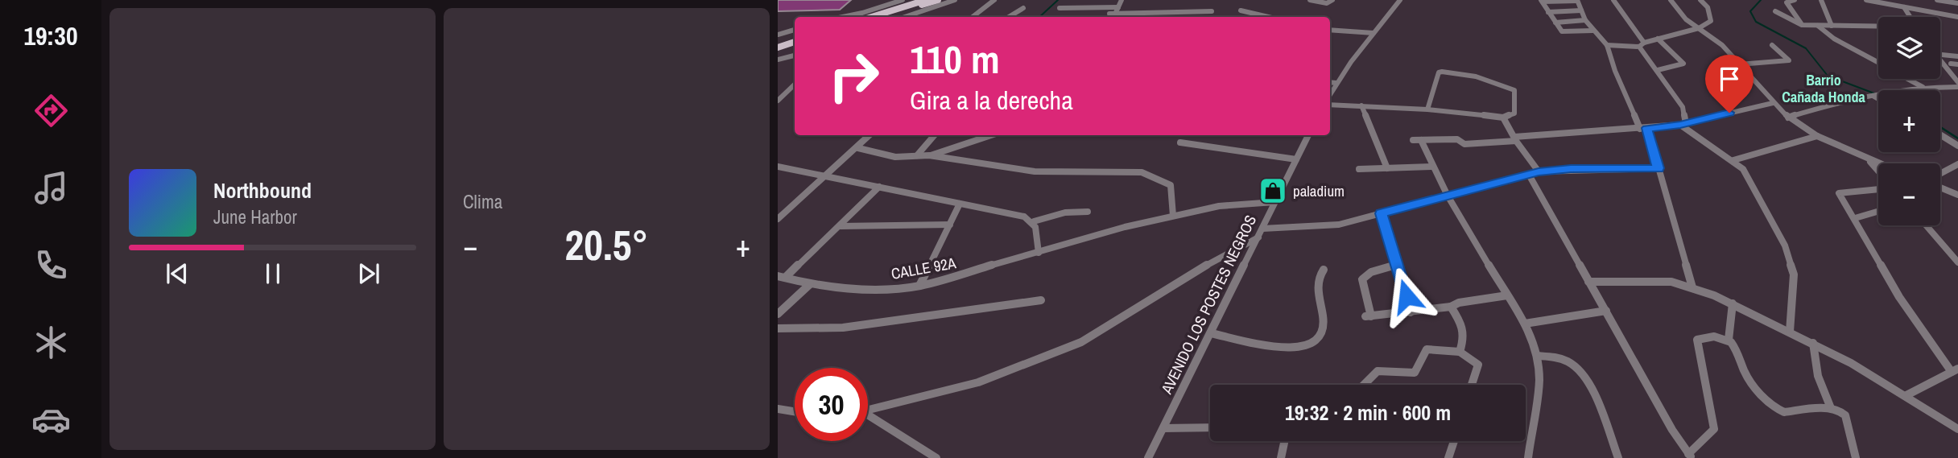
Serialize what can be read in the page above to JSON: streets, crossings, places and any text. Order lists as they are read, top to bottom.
{
  "streets": {
    "street": ["CALLE 92A", "AVENIDO LOS POSTES NEGROS"]
  },
  "crossings": [
    ["CALLE 92A", "AVENIDO LOS POSTES NEGROS"]
  ],
  "districts": ["Barrio Cañada Honda"],
  "places": {
    "shop": ["paladium"]
  },
  "page": {
    "tabs": "19:30",
    "tile": "Clima",
    "map_buttons": ["+", "−"],
    "turn": ["110 m", "Gira a la derecha"],
    "song": ["Northbound", "June Harbor"],
    "heat": ["−", "20.5°", "+"],
    "limit": "30",
    "trip": "19:32 · 2 min · 600 m"
  }
}
